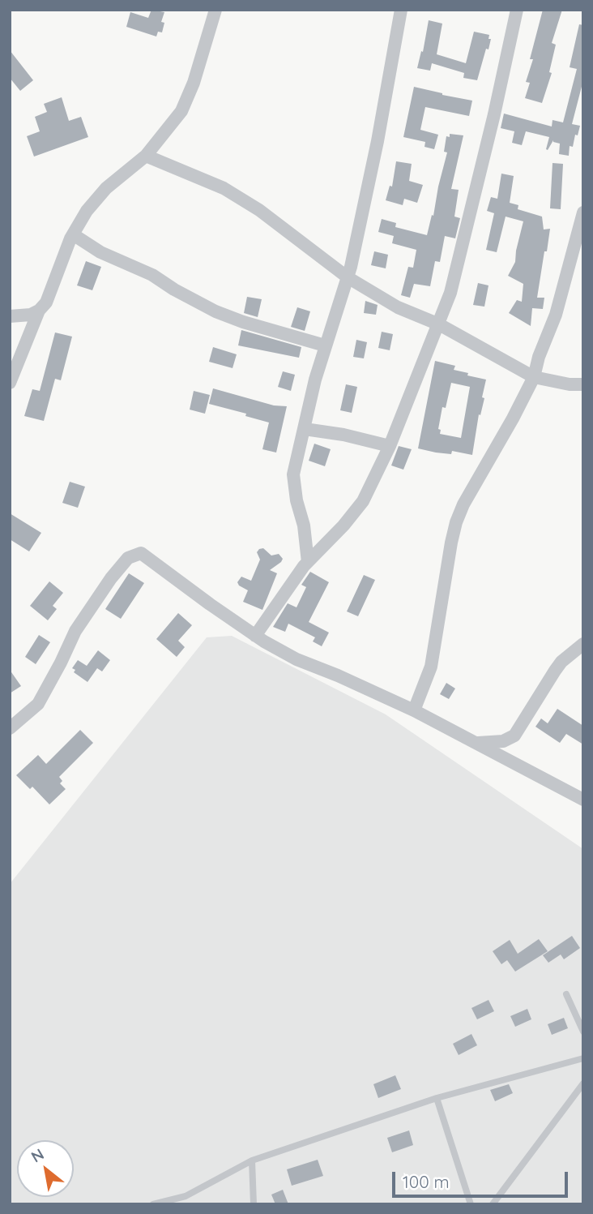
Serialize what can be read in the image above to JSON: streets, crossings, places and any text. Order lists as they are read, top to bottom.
{
  "scale_bar": "100 m",
  "north": "top left"
}
